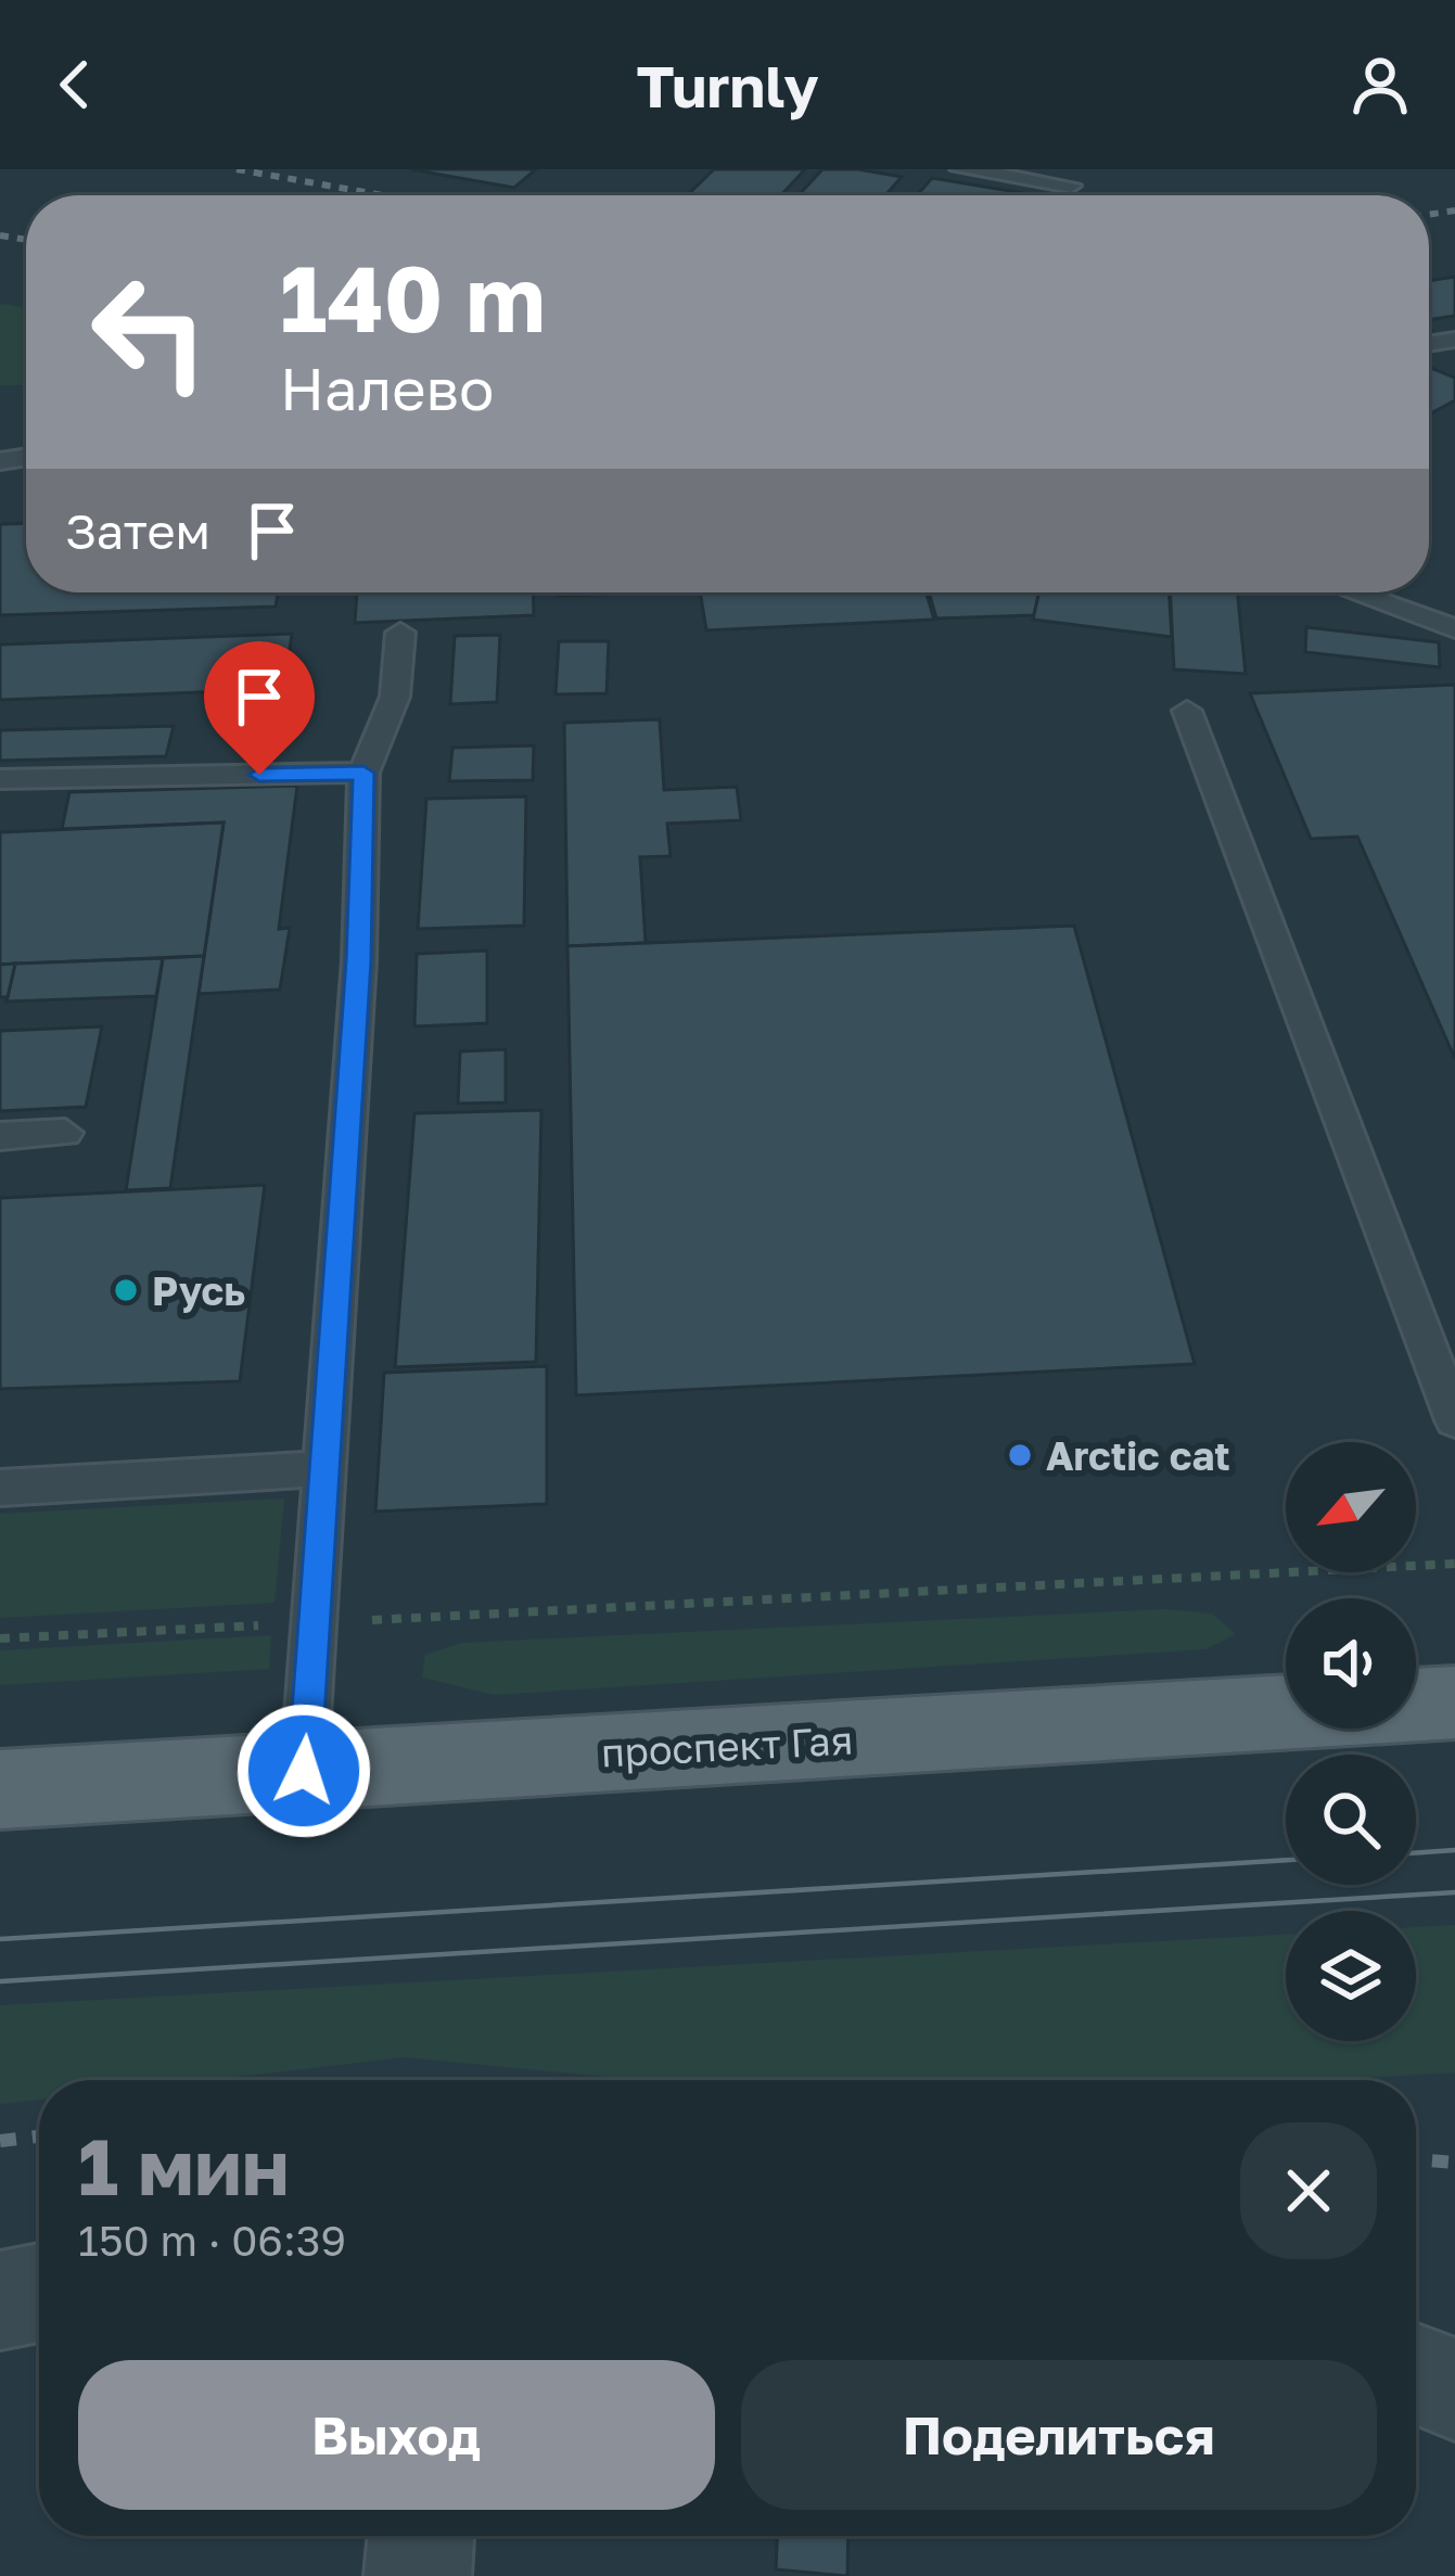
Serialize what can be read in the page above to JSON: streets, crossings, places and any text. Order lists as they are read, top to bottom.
{
  "streets": {
    "main road": ["проспект Гая"]
  },
  "places": ["Русь", "Arctic cat"],
  "north": "bottom left",
  "page": {
    "header": "Turnly",
    "turn": ["140 m", "Налево"],
    "then": "Затем",
    "heading": ["1 мин", "150 m · 06:39"],
    "buttons": ["Выход", "Поделиться"]
  }
}
